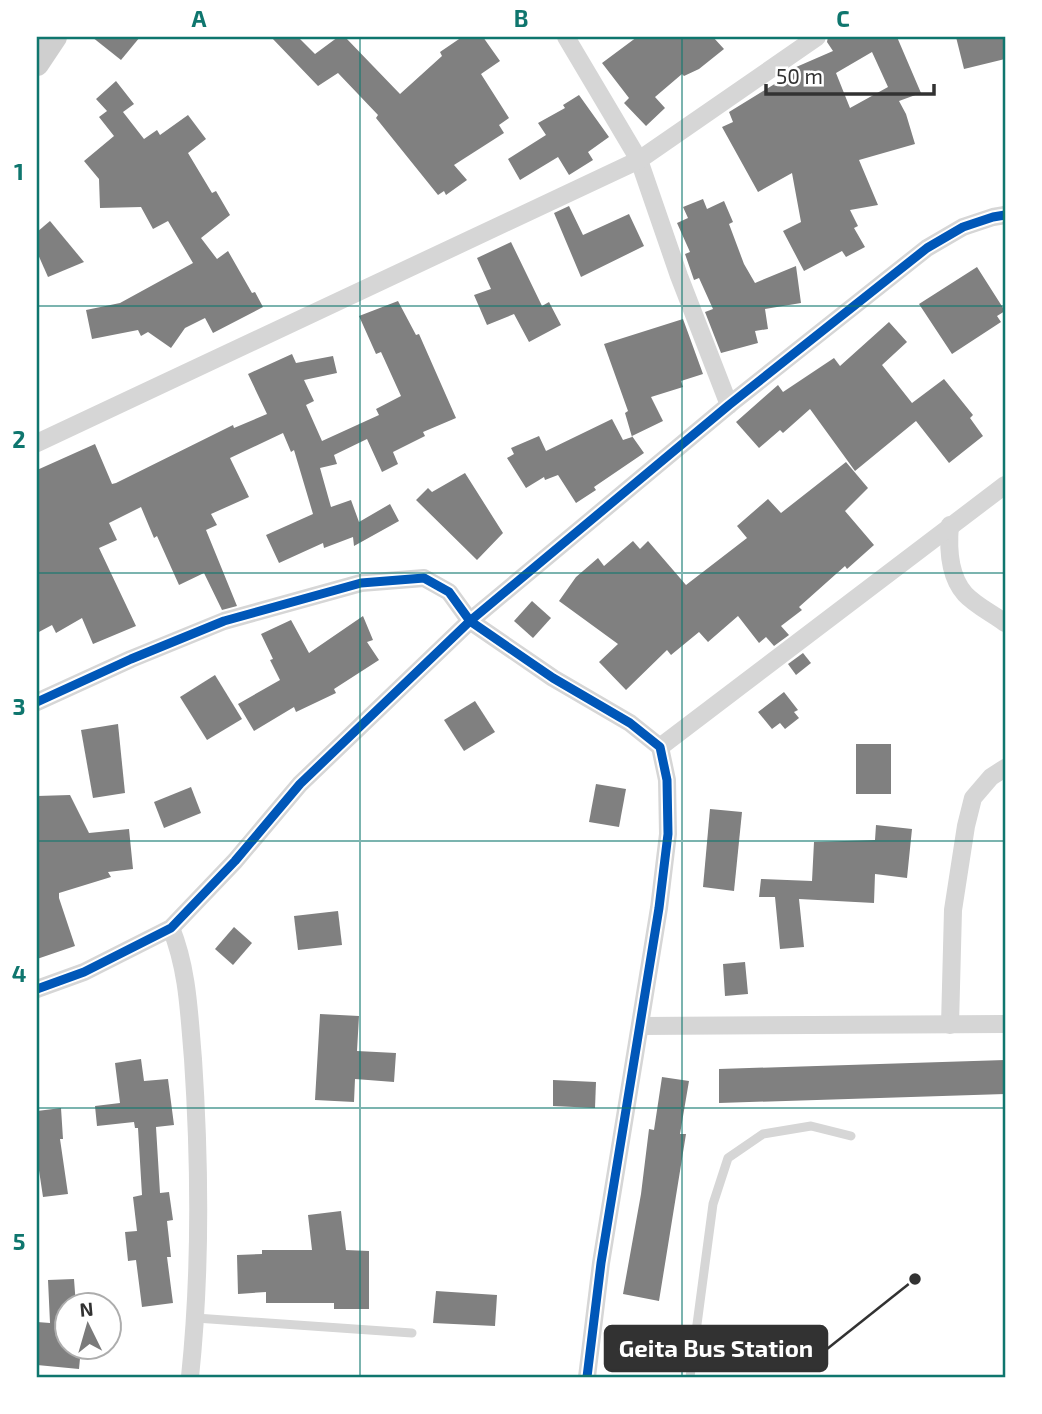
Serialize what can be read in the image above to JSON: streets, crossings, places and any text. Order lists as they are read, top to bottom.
{
  "places": ["Geita Bus Station"],
  "scale_bar": "50 m",
  "north": "top",
  "grid": {
    "columns": ["A", "B", "C"],
    "rows": [
      "1",
      "2",
      "3",
      "4",
      "5"
    ]
  }
}
